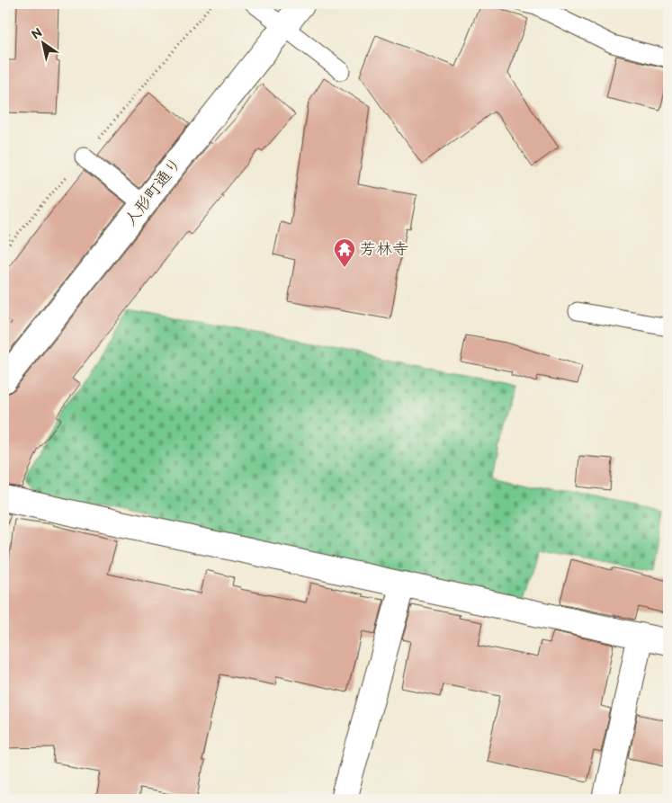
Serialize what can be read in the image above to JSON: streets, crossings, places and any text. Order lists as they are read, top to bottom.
{
  "streets": {
    "street": ["人形町通り"]
  },
  "places": {
    "temple": ["芳林寺"]
  },
  "north": "top left"
}
